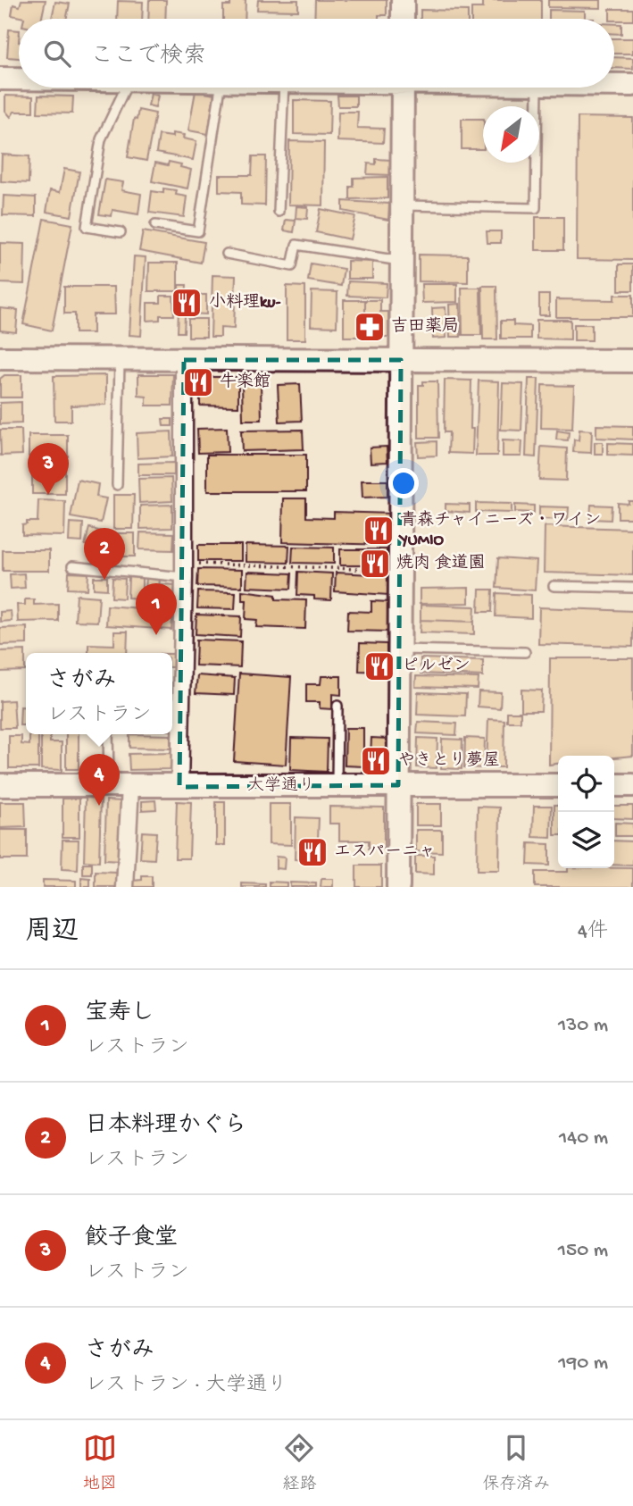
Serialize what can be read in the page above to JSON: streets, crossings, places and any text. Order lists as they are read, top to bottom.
{
  "streets": {
    "street": ["大学通り"]
  },
  "places": {
    "restaurant": [
      "小料理ku-",
      "牛楽館",
      "青森チャイニーズ・ワイン YUMIO",
      "焼肉 食道園",
      "ピルゼン",
      "やきとり夢屋",
      "エスパーニャ"
    ],
    "pharmacy": ["吉田薬局"]
  },
  "north": "bottom left",
  "page": {
    "search": "ここで検索",
    "pins": [
      "3",
      "2",
      "1",
      "4"
    ],
    "popup": ["さがみ", "レストラン"],
    "heading": ["周辺", "4件"],
    "list": [
      {
        "mark": "1",
        "name": "宝寿し",
        "note": "レストラン",
        "value": "130 m"
      },
      {
        "mark": "2",
        "name": "日本料理かぐら",
        "note": "レストラン",
        "value": "140 m"
      },
      {
        "mark": "3",
        "name": "餃子食堂",
        "note": "レストラン",
        "value": "150 m"
      },
      {
        "mark": "4",
        "name": "さがみ",
        "note": "レストラン · 大学通り",
        "value": "190 m"
      }
    ],
    "nav": ["地図", "経路", "保存済み"]
  }
}
